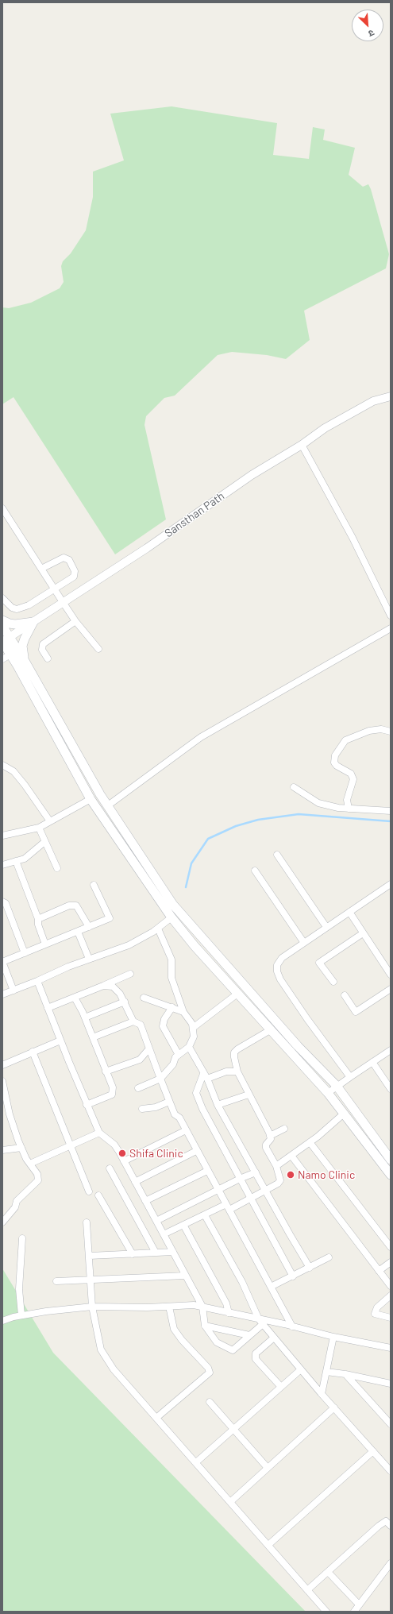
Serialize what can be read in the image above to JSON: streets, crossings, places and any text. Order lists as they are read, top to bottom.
{
  "streets": {
    "street": ["Sansthan Path"]
  },
  "places": ["Shifa Clinic", "Namo Clinic"],
  "north": "bottom right"
}
